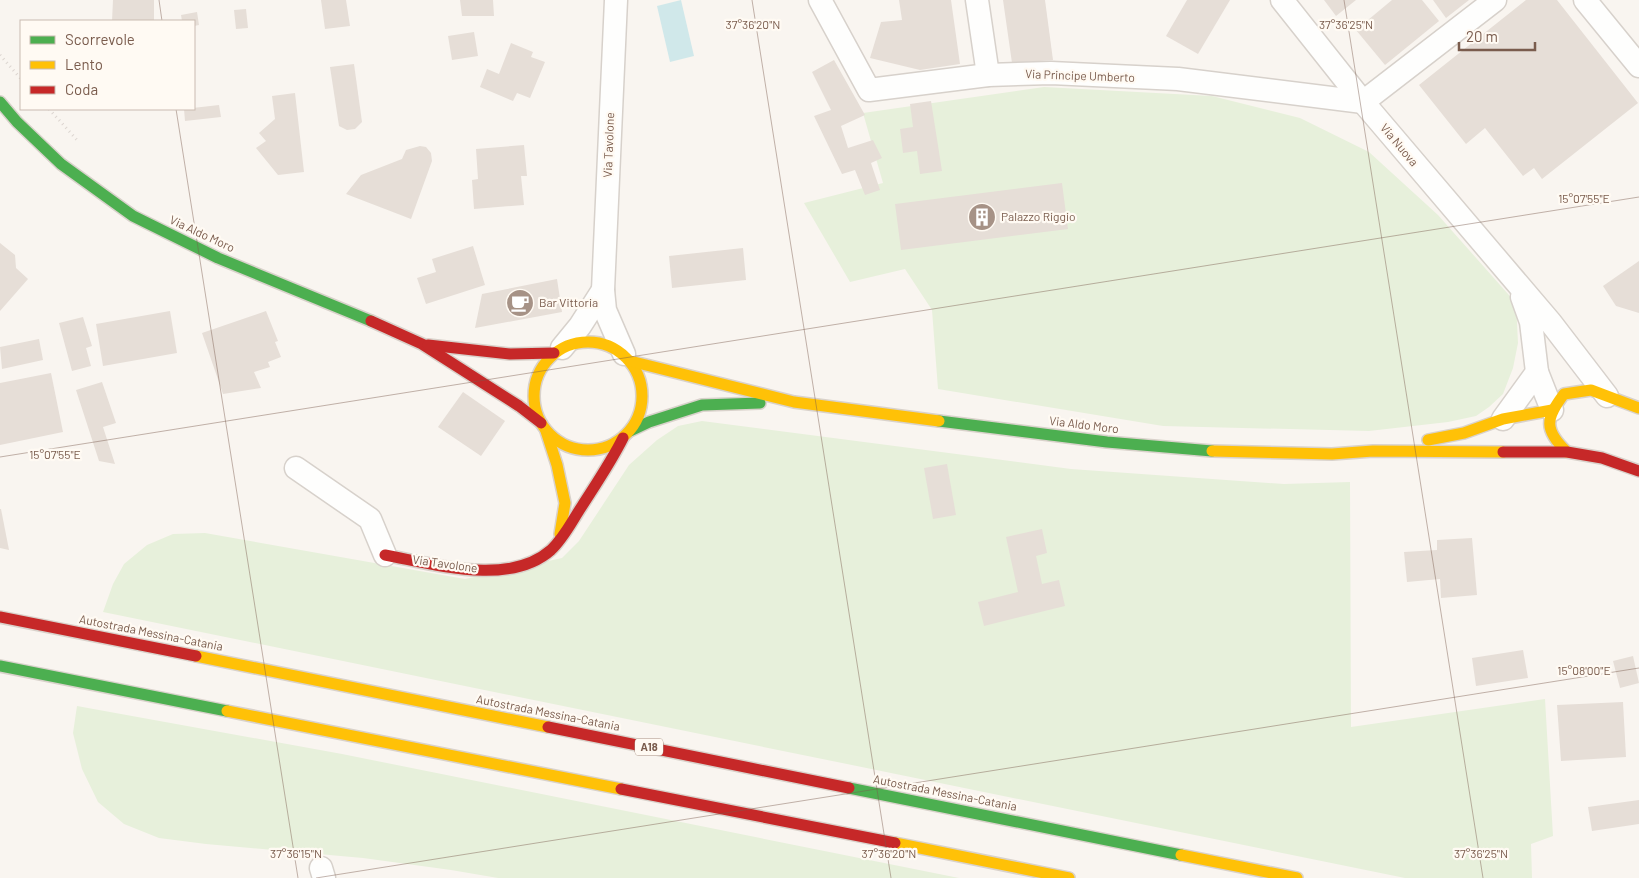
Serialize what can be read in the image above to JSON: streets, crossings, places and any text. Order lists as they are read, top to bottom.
{
  "streets": {
    "main road": [
      "Via Tavolone",
      "Via Aldo Moro",
      "Autostrada Messina-Catania",
      "A18"
    ],
    "street": ["Via Principe Umberto", "Via Nuova"]
  },
  "crossings": [
    ["Via Principe Umberto", "Via Nuova"]
  ],
  "places": {
    "building": ["Palazzo Riggio"],
    "cafe": ["Bar Vittoria"]
  },
  "legend": ["Scorrevole", "Lento", "Coda"],
  "scale_bar": "20 m",
  "coordinates": [
    "37°36'20\"N",
    "37°36'25\"N",
    "15°07'55\"E",
    "15°08'00\"E",
    "37°36'15\"N"
  ]
}
